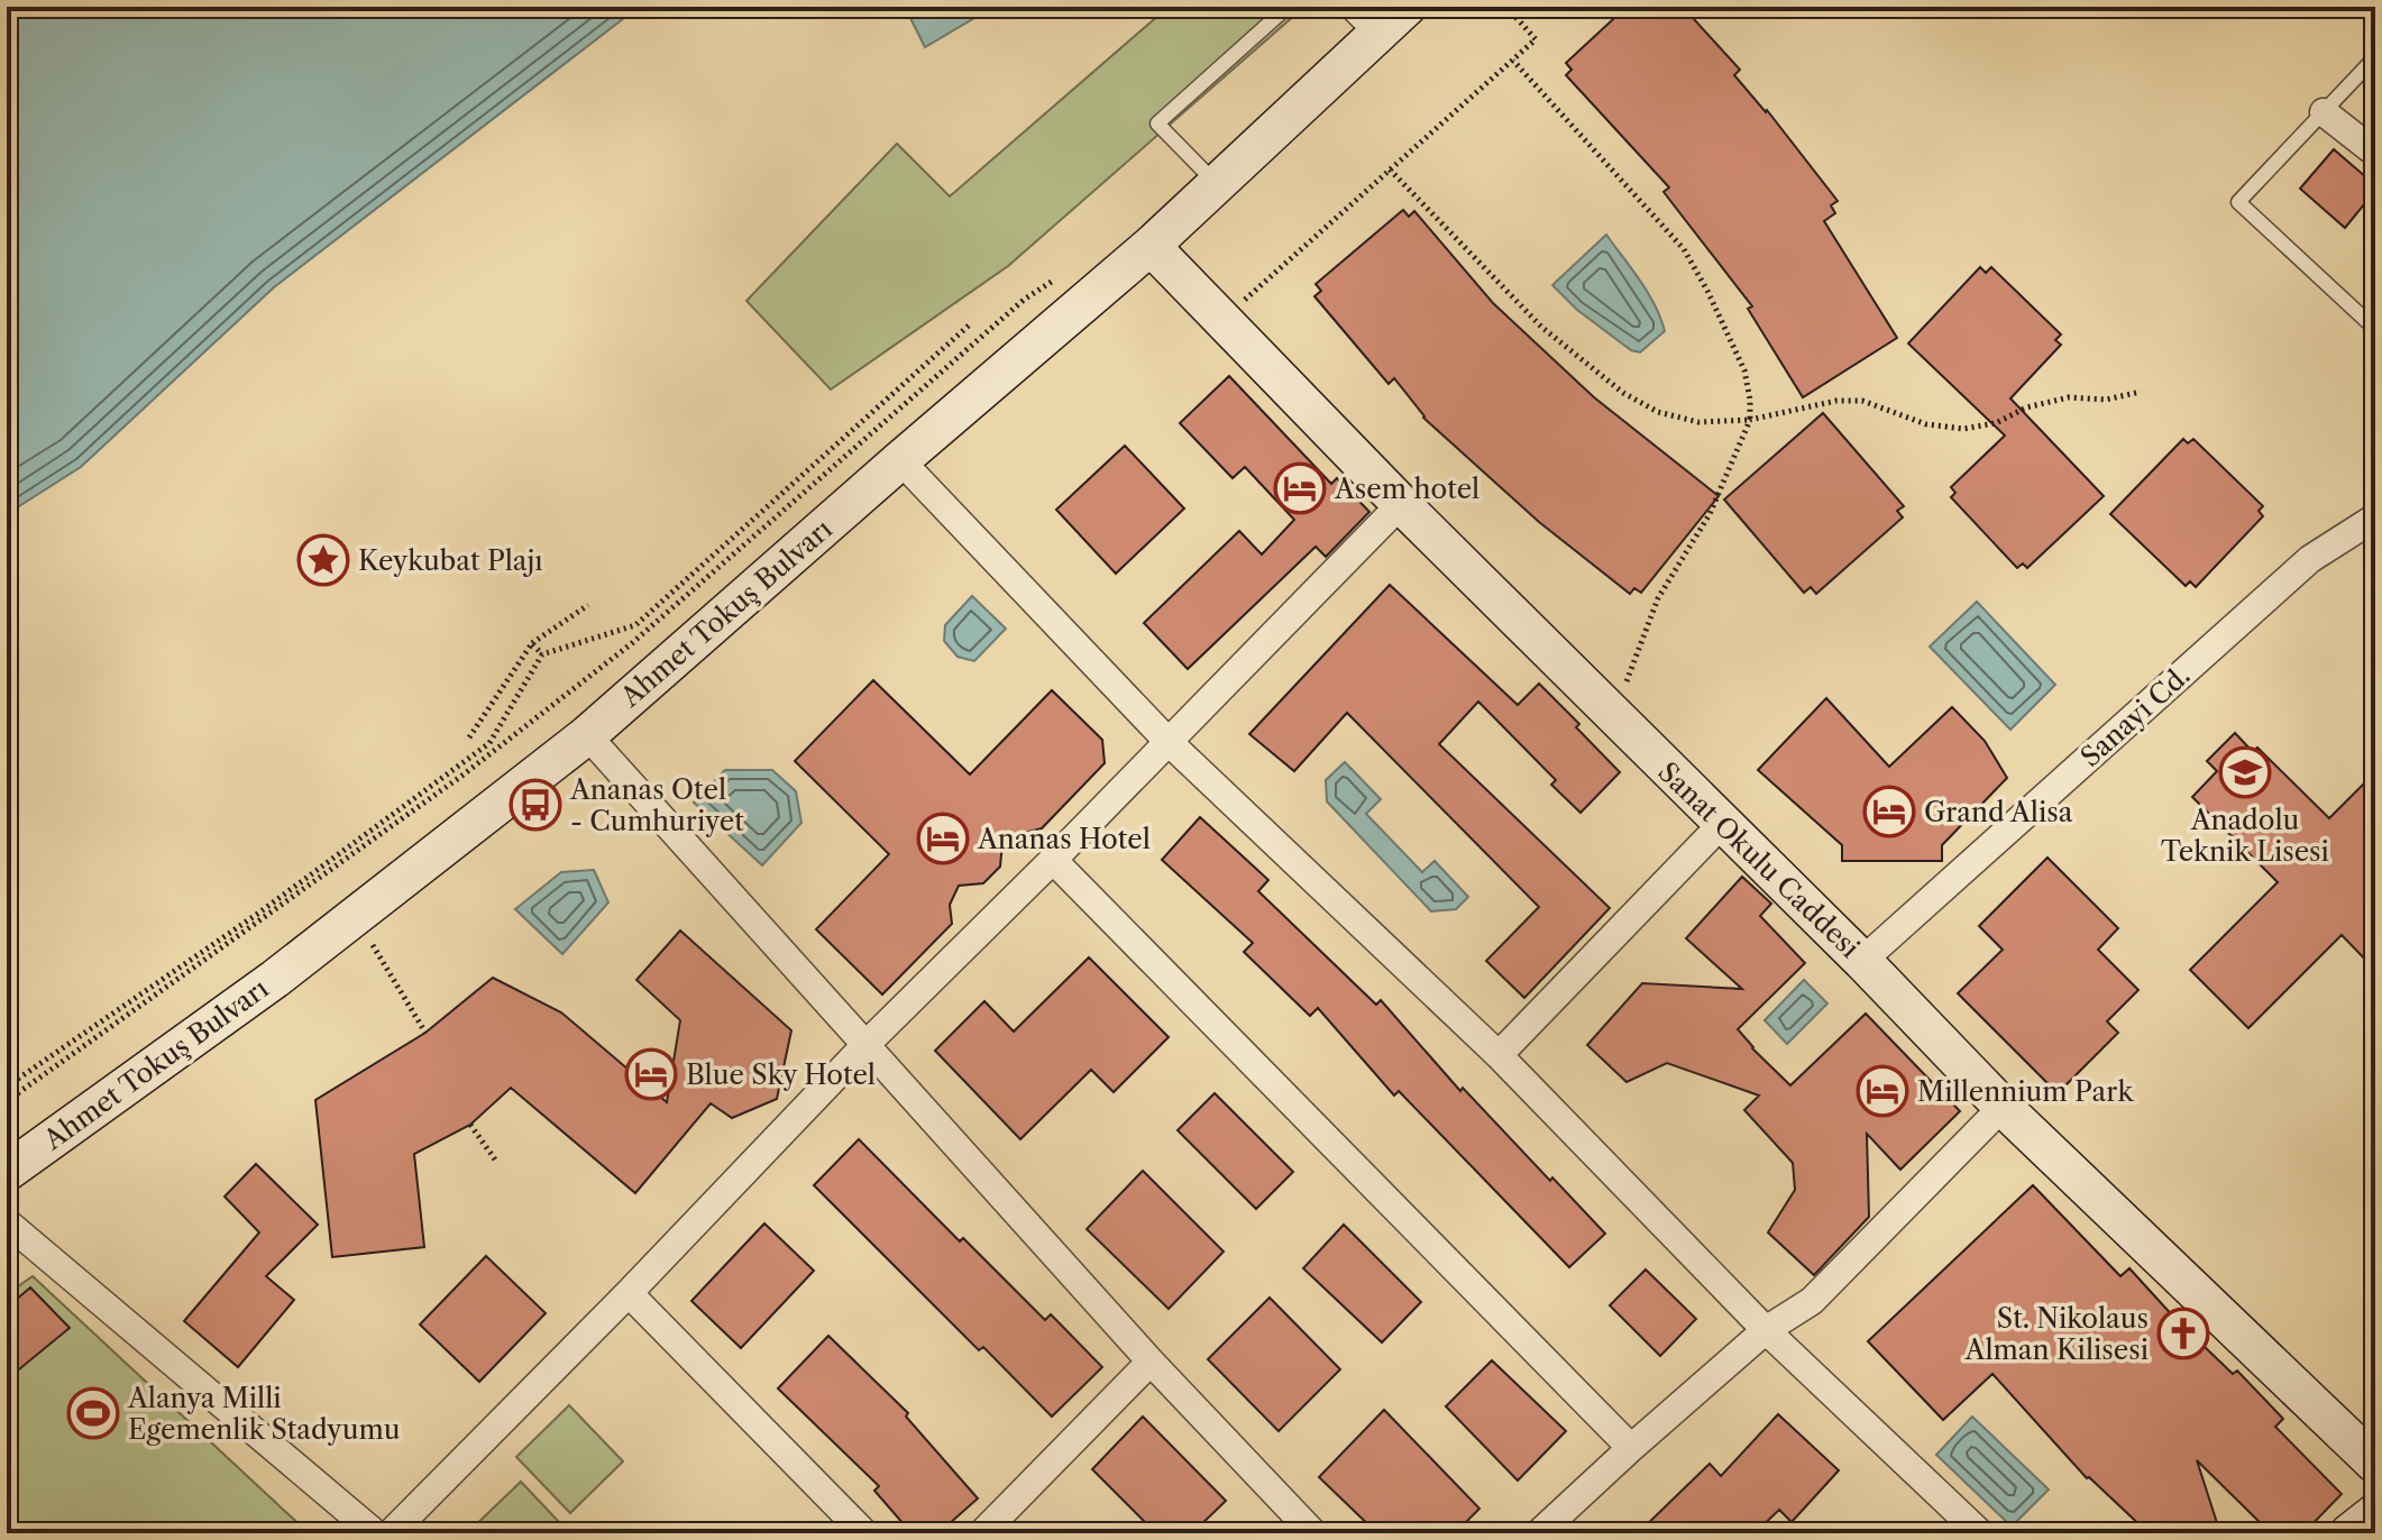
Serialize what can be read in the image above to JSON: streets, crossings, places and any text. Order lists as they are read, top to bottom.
{
  "streets": {
    "main road": ["Ahmet Tokuş Bulvarı", "Sanat Okulu Caddesi"],
    "street": ["Sanayi Cd."]
  },
  "crossings": [
    ["Ahmet Tokuş Bulvarı", "Sanat Okulu Caddesi"],
    ["Sanayi Cd.", "Sanat Okulu Caddesi"]
  ],
  "places": {
    "hotel": [
      "Asem hotel",
      "Grand Alisa",
      "Ananas Hotel",
      "Blue Sky Hotel",
      "Millennium Park"
    ],
    "place": ["Keykubat Plajı"],
    "school or university": ["Anadolu Teknik Lisesi"],
    "bus stop": ["Ananas Otel - Cumhuriyet"],
    "church": ["St. Nikolaus Alman Kilisesi"],
    "sports": ["Alanya Milli Egemenlik Stadyumu"]
  }
}
